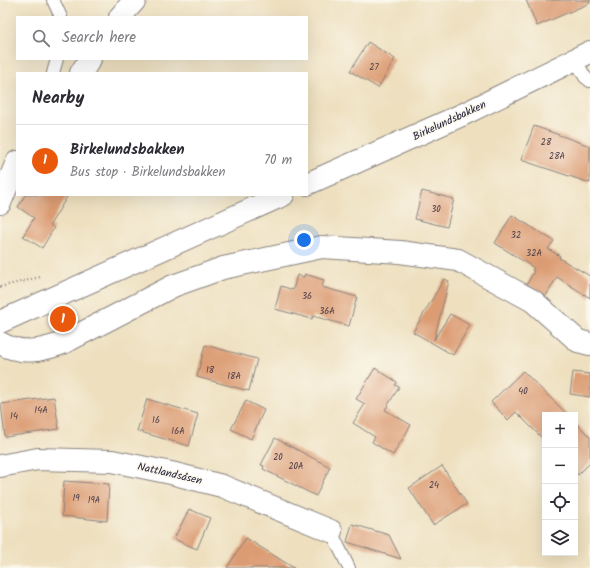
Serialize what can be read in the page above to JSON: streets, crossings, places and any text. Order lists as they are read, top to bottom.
{
  "streets": {
    "street": ["Birkelundsbakken", "Nattlandsåsen"]
  },
  "house_numbers": [
    "27",
    "28",
    "28A",
    "30",
    "32",
    "32A",
    "36",
    "36A",
    "18",
    "18A",
    "40",
    "14A",
    "14",
    "16",
    "16A",
    "20",
    "20A",
    "24",
    "19",
    "19A"
  ],
  "page": {
    "search": "Search here",
    "heading": "Nearby",
    "list": [
      {
        "mark": "1",
        "name": "Birkelundsbakken",
        "note": "Bus stop · Birkelundsbakken",
        "value": "70 m"
      }
    ],
    "pins": "1",
    "map_buttons": ["+", "−"]
  }
}
